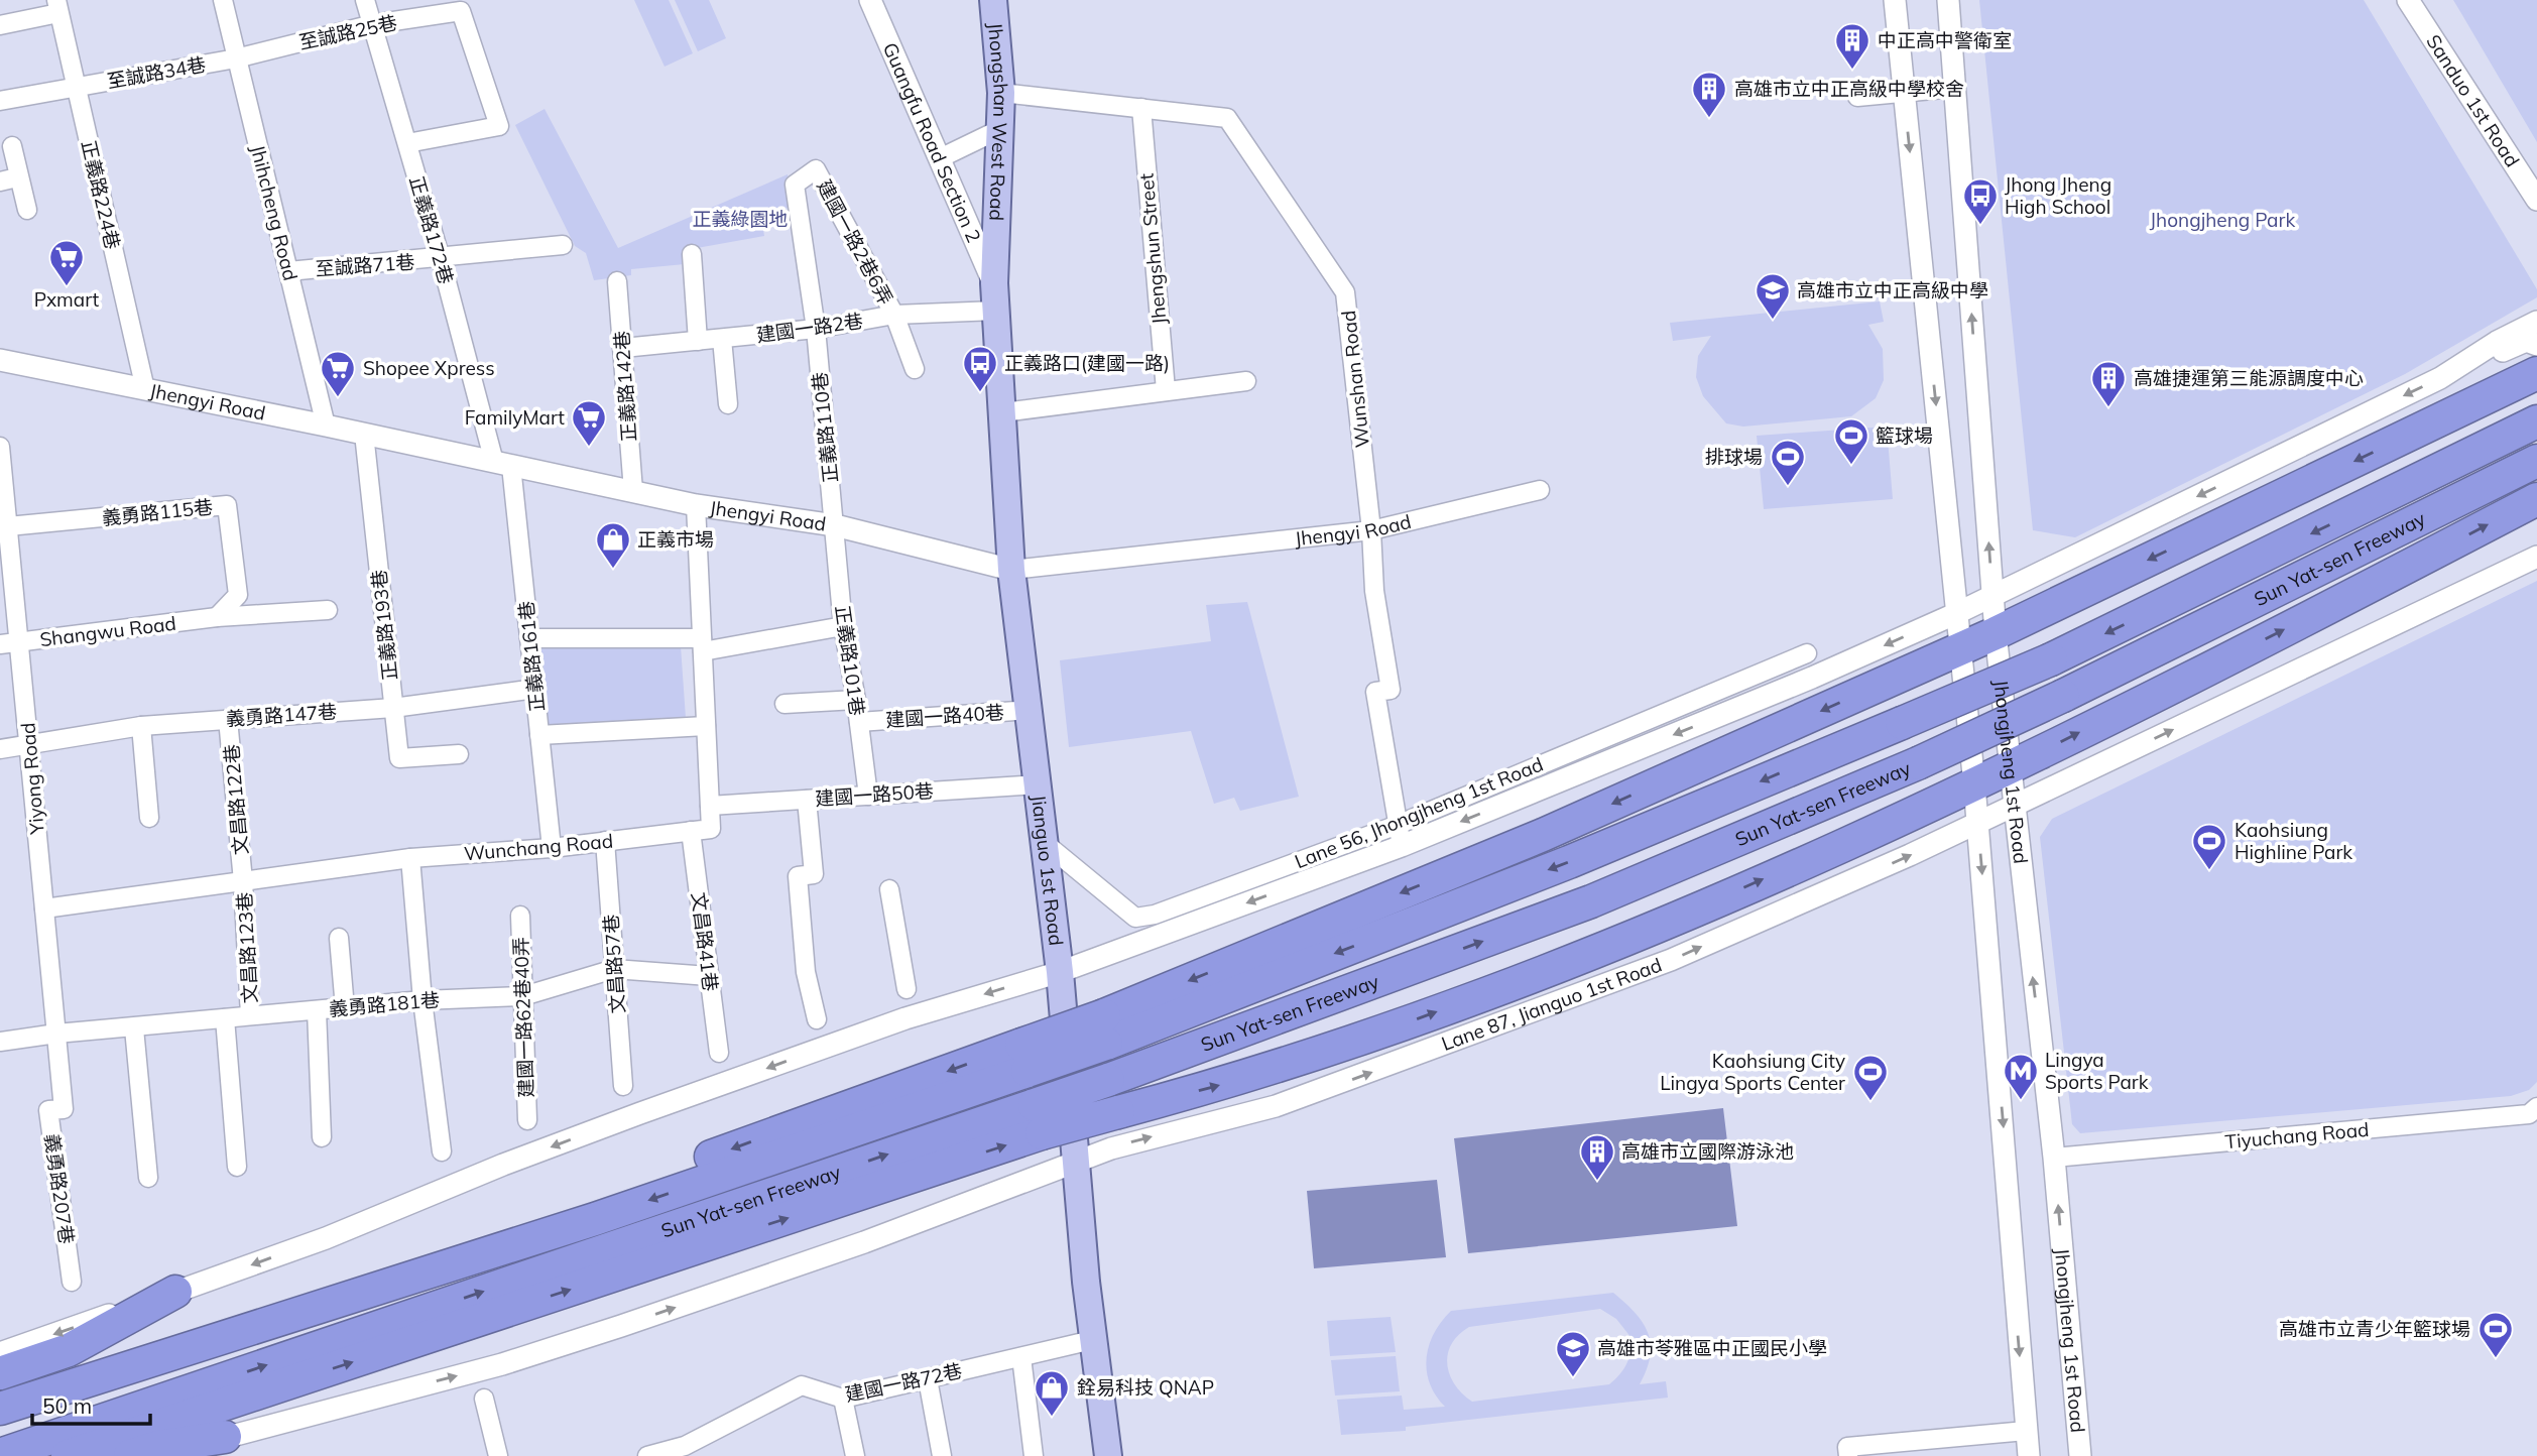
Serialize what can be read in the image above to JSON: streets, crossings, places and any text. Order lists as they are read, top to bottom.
{
  "streets": {
    "highway": ["Sun Yat-sen Freeway"],
    "main road": ["Jhongshan West Road", "Jianguo 1st Road"],
    "street": [
      "至誠路25巷",
      "至誠路34巷",
      "Sanduo 1st Road",
      "Guangfu Road Section 2",
      "正義路224巷",
      "Jhihcheng Road",
      "正義路172巷",
      "建國一路2巷6弄",
      "Jhengshun Street",
      "至誠路71巷",
      "建國一路2巷",
      "Wunshan Road",
      "正義路142巷",
      "Jhengyi Road",
      "正義路110巷",
      "義勇路115巷",
      "正義路193巷",
      "Shangwu Road",
      "正義路161巷",
      "正義路101巷",
      "義勇路147巷",
      "建國一路40巷",
      "Jhongjheng 1st Road",
      "Yiyong Road",
      "建國一路50巷",
      "文昌路122巷",
      "Lane 56, Jhongjheng 1st Road",
      "Wunchang Road",
      "文昌路41巷",
      "文昌路123巷",
      "文昌路57巷",
      "義勇路181巷",
      "Lane 87, Jianguo 1st Road",
      "建國一路62巷40弄",
      "Tiyuchang Road",
      "義勇路207巷",
      "建國一路72巷"
    ]
  },
  "crossings": [
    ["至誠路25巷", "至誠路34巷"],
    ["至誠路25巷", "Jhihcheng Road"],
    ["至誠路25巷", "正義路172巷"],
    ["至誠路34巷", "正義路224巷"],
    ["至誠路34巷", "Jhihcheng Road"],
    ["Jhongshan West Road", "Guangfu Road Section 2"],
    ["Jhongshan West Road", "Wunshan Road"],
    ["Jhongshan West Road", "Jianguo 1st Road"],
    ["Guangfu Road Section 2", "Jianguo 1st Road"],
    ["正義路224巷", "Jhengyi Road"],
    ["Jhihcheng Road", "至誠路71巷"],
    ["Jhihcheng Road", "Jhengyi Road"],
    ["正義路172巷", "至誠路71巷"],
    ["正義路172巷", "Jhengyi Road"],
    ["正義路172巷", "正義路161巷"],
    ["建國一路2巷6弄", "建國一路2巷"],
    ["建國一路2巷6弄", "正義路110巷"],
    ["Jhengshun Street", "Wunshan Road"],
    ["建國一路2巷", "正義路142巷"],
    ["建國一路2巷", "正義路110巷"],
    ["建國一路2巷", "Jianguo 1st Road"],
    ["Wunshan Road", "Jhengyi Road"],
    ["Wunshan Road", "Lane 56, Jhongjheng 1st Road"],
    ["正義路142巷", "Jhengyi Road"],
    ["Jhengyi Road", "正義路110巷"],
    ["Jhengyi Road", "正義路193巷"],
    ["Jhengyi Road", "正義路161巷"],
    ["Jhengyi Road", "正義路101巷"],
    ["Jhengyi Road", "Jianguo 1st Road"],
    ["正義路110巷", "正義路101巷"],
    ["義勇路115巷", "Shangwu Road"],
    ["義勇路115巷", "Yiyong Road"],
    ["正義路193巷", "義勇路147巷"],
    ["Shangwu Road", "Yiyong Road"],
    ["正義路161巷", "義勇路147巷"],
    ["正義路161巷", "Wunchang Road"],
    ["正義路101巷", "建國一路40巷"],
    ["正義路101巷", "建國一路50巷"],
    ["義勇路147巷", "Yiyong Road"],
    ["義勇路147巷", "文昌路122巷"],
    ["建國一路40巷", "Jianguo 1st Road"],
    ["Jhongjheng 1st Road", "Lane 87, Jianguo 1st Road"],
    ["Jhongjheng 1st Road", "Tiyuchang Road"],
    ["Yiyong Road", "Wunchang Road"],
    ["Yiyong Road", "義勇路181巷"],
    ["Yiyong Road", "義勇路207巷"],
    ["建國一路50巷", "Jianguo 1st Road"],
    ["文昌路122巷", "Wunchang Road"],
    ["文昌路122巷", "文昌路123巷"],
    ["Lane 56, Jhongjheng 1st Road", "Jianguo 1st Road"],
    ["Wunchang Road", "文昌路41巷"],
    ["Wunchang Road", "文昌路123巷"],
    ["Wunchang Road", "文昌路57巷"],
    ["Jianguo 1st Road", "Lane 87, Jianguo 1st Road"],
    ["Jianguo 1st Road", "建國一路72巷"],
    ["文昌路41巷", "義勇路181巷"],
    ["文昌路123巷", "義勇路181巷"],
    ["文昌路57巷", "義勇路181巷"],
    ["義勇路181巷", "建國一路62巷40弄"]
  ],
  "one_way": ["Lane 87, Jianguo 1st Road"],
  "parks": ["正義綠園地", "Jhongjheng Park"],
  "places": {
    "building": [
      "中正高中警衛室",
      "高雄市立中正高級中學校舍",
      "高雄捷運第三能源調度中心",
      "高雄市立國際游泳池"
    ],
    "bus stop": ["Jhong Jheng High School", "正義路口(建國一路)"],
    "supermarket": ["Pxmart", "Shopee Xpress", "FamilyMart"],
    "school or university": ["高雄市立中正高級中學", "高雄市苓雅區中正國民小學"],
    "sports": [
      "籃球場",
      "排球場",
      "Kaohsiung Highline Park",
      "Kaohsiung City Lingya Sports Center",
      "高雄市立青少年籃球場"
    ],
    "shop": ["正義市場", "銓易科技 QNAP"],
    "metro station": ["Lingya Sports Park"]
  },
  "scale_bar": "50 m"
}
